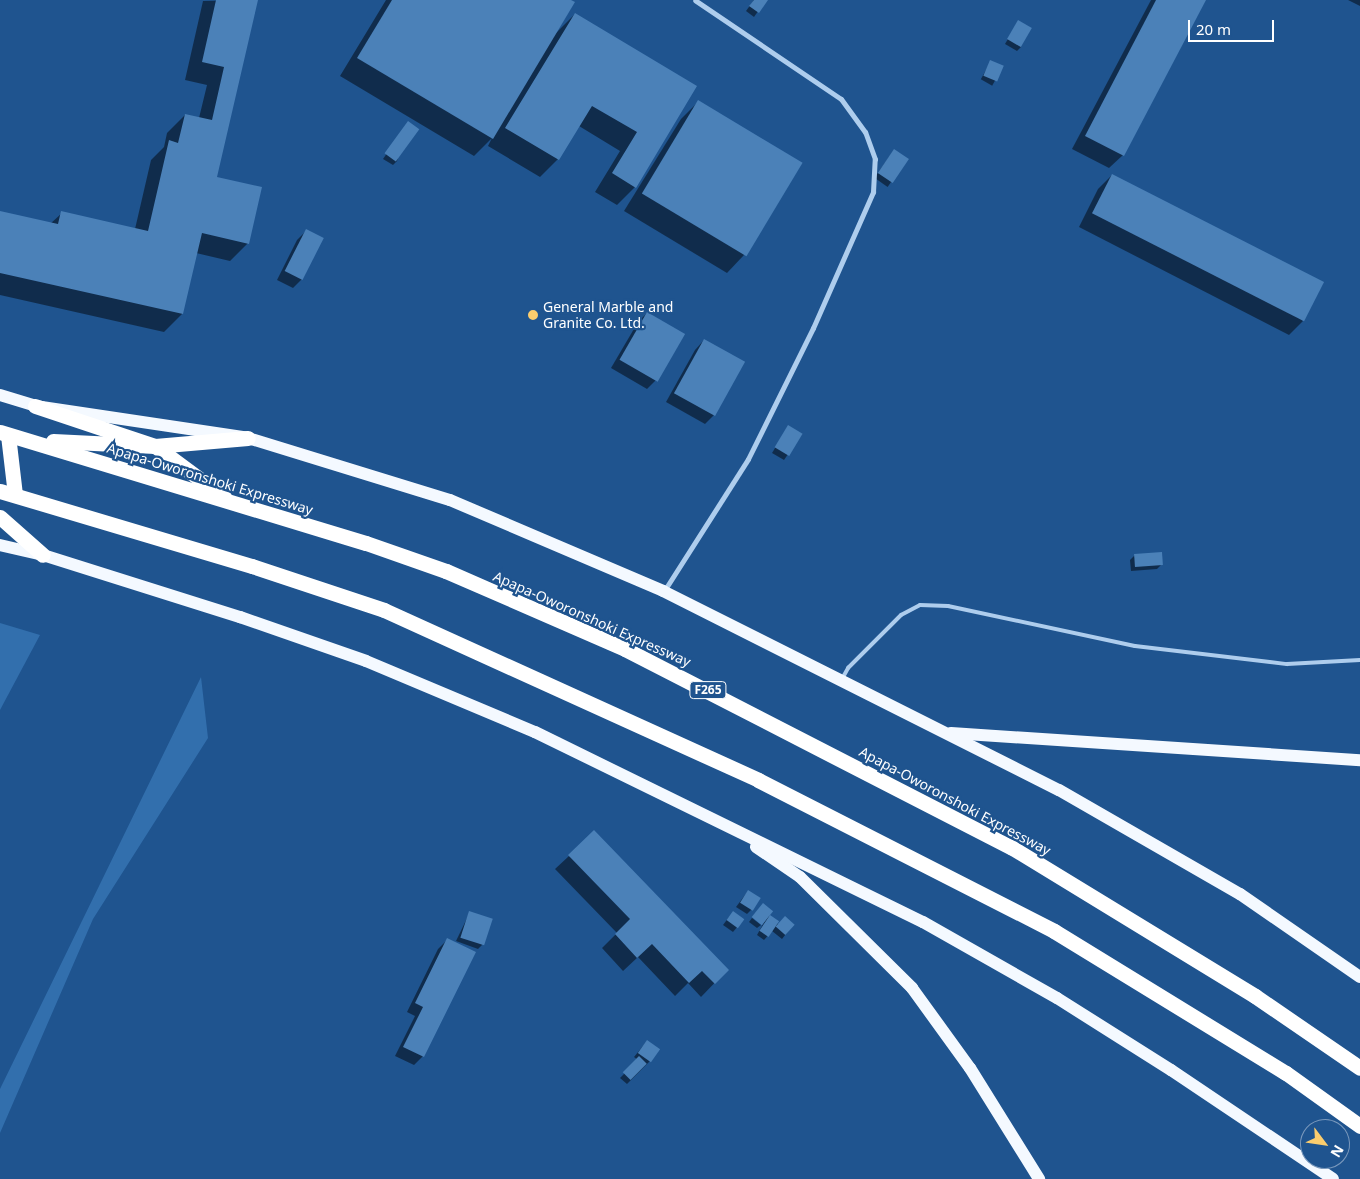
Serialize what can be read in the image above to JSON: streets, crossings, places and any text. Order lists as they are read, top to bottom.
{
  "streets": {
    "highway": ["Apapa-Oworonshoki Expressway", "F265"]
  },
  "places": ["General Marble and Granite Co. Ltd."],
  "scale_bar": "20 m",
  "north": "bottom right"
}
